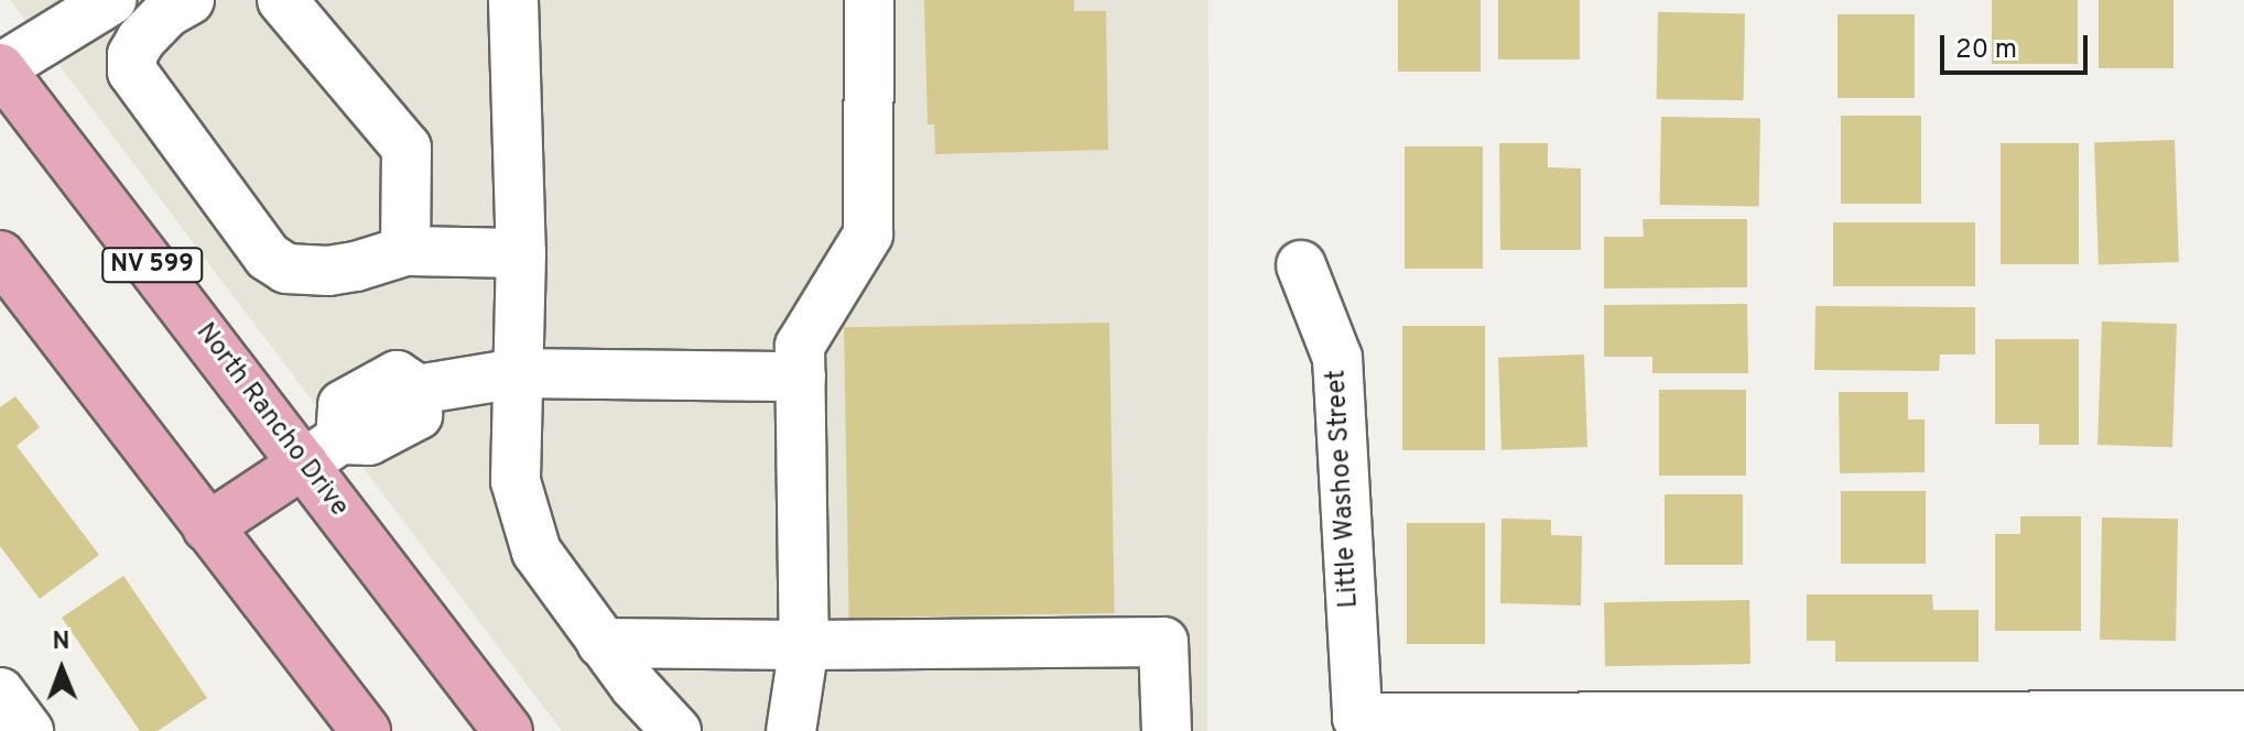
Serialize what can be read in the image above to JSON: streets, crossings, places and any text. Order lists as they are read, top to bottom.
{
  "streets": {
    "main road": ["NV 599", "North Rancho Drive"],
    "street": ["Little Washoe Street"]
  },
  "scale_bar": "20 m",
  "north": "top"
}
